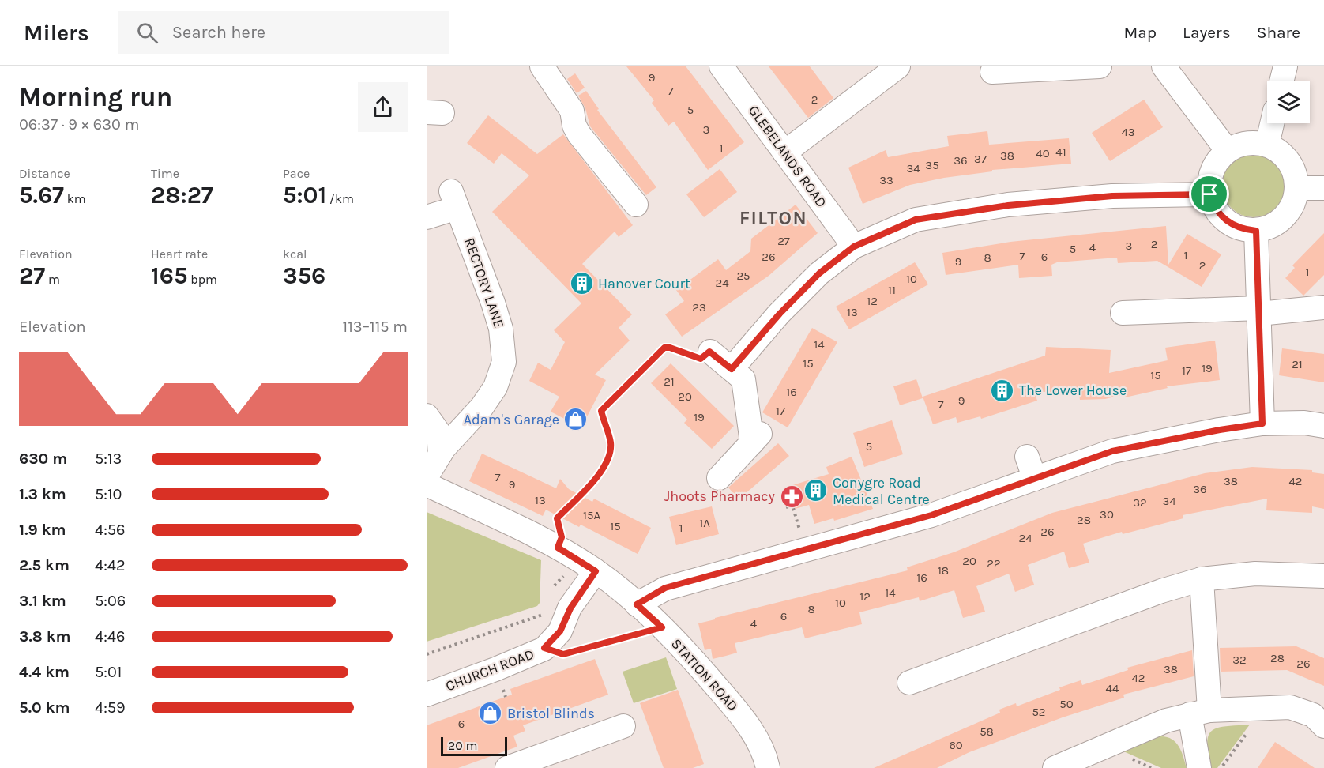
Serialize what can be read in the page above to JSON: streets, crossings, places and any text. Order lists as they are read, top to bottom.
{
  "streets": {
    "street": [
      "GLEBELANDS ROAD",
      "RECTORY LANE",
      "CHURCH ROAD",
      "STATION ROAD"
    ]
  },
  "crossings": [
    ["CHURCH ROAD", "STATION ROAD"]
  ],
  "districts": ["FILTON"],
  "places": {
    "building": ["Hanover Court", "The Lower House", "Conygre Road Medical Centre"],
    "shop": ["Adam's Garage", "Bristol Blinds"],
    "pharmacy": ["Jhoots Pharmacy"]
  },
  "house_numbers": [
    "9",
    "7",
    "2",
    "5",
    "3",
    "43",
    "1",
    "41",
    "40",
    "38",
    "37",
    "36",
    "35",
    "34",
    "33",
    "27",
    "2",
    "3",
    "4",
    "5",
    "1",
    "7",
    "26",
    "6",
    "8",
    "9",
    "2",
    "1",
    "25",
    "10",
    "24",
    "11",
    "12",
    "23",
    "13",
    "14",
    "15",
    "21",
    "19",
    "17",
    "15",
    "21",
    "16",
    "20",
    "9",
    "7",
    "17",
    "19",
    "5",
    "7",
    "38",
    "42",
    "9",
    "36",
    "13",
    "34",
    "32",
    "30",
    "15A",
    "28",
    "1A",
    "15",
    "1",
    "26",
    "24",
    "20",
    "22",
    "18",
    "16",
    "14",
    "12",
    "10",
    "8",
    "6",
    "4",
    "28",
    "32",
    "26",
    "38",
    "42",
    "44",
    "50",
    "52",
    "6",
    "58",
    "60"
  ],
  "scale_bar": "20 m",
  "page": {
    "header": "Milers",
    "search": "Search here",
    "nav": ["Map", "Layers", "Share"],
    "heading": ["Morning run", "06:37 · 9 × 630 m"],
    "stats": [
      ["Distance", "5.67 km"],
      ["Time", "28:27"],
      ["Pace", "5:01 /km"],
      ["Elevation", "27 m"],
      ["Heart rate", "165 bpm"],
      ["kcal", "356"]
    ],
    "chart": ["Elevation", "113–115 m"],
    "list": [
      {
        "name": "630 m",
        "note": "5:13"
      },
      {
        "name": "1.3 km",
        "note": "5:10"
      },
      {
        "name": "1.9 km",
        "note": "4:56"
      },
      {
        "name": "2.5 km",
        "note": "4:42"
      },
      {
        "name": "3.1 km",
        "note": "5:06"
      },
      {
        "name": "3.8 km",
        "note": "4:46"
      },
      {
        "name": "4.4 km",
        "note": "5:01"
      },
      {
        "name": "5.0 km",
        "note": "4:59"
      }
    ],
    "scale": "20 m"
  }
}
